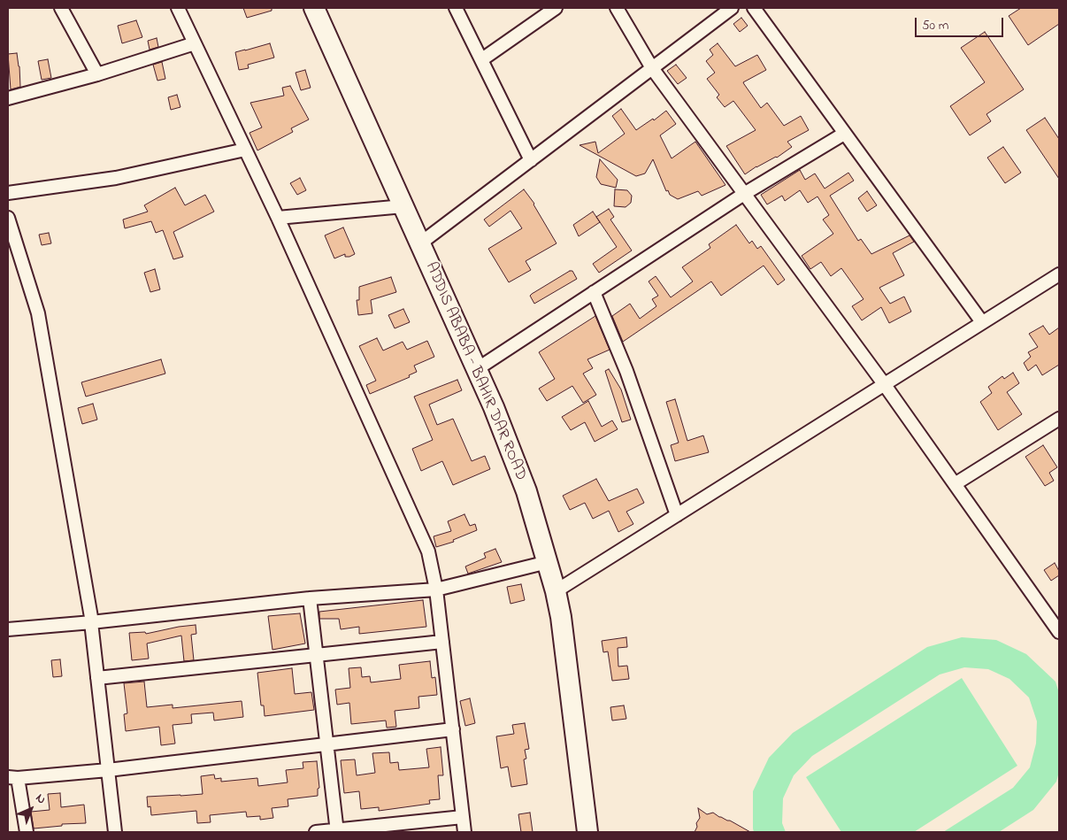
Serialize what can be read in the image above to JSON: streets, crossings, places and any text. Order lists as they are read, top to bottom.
{
  "streets": {
    "highway": ["ADDIS ABABA - BAHIR DAR ROAD"]
  },
  "scale_bar": "50 m",
  "north": "top right"
}
